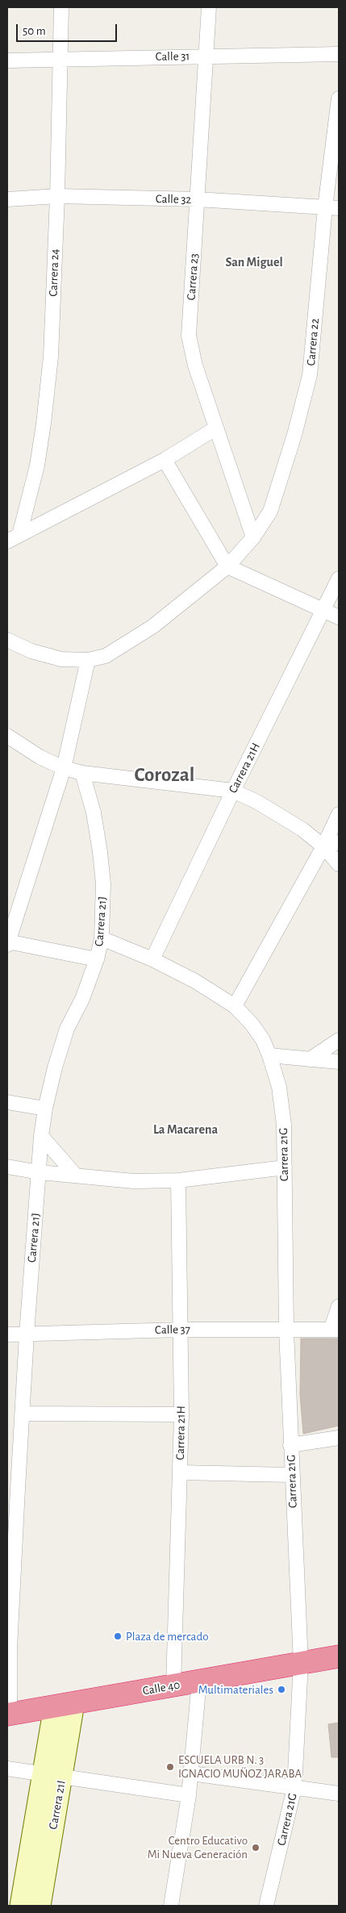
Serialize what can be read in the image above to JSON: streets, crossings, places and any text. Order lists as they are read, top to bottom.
{
  "streets": {
    "highway": ["Calle 40"],
    "street": [
      "Calle 31",
      "Calle 32",
      "Carrera 24",
      "Carrera 23",
      "Carrera 22",
      "Carrera 21H",
      "Carrera 21J",
      "Carrera 21G",
      "Calle 37",
      "Carrera 21I"
    ]
  },
  "crossings": [
    ["Calle 31", "Carrera 24"],
    ["Calle 31", "Carrera 23"],
    ["Calle 32", "Carrera 24"],
    ["Calle 32", "Carrera 23"],
    ["Calle 32", "Carrera 22"],
    ["Carrera 23", "Carrera 22"],
    ["Carrera 21H", "Carrera 21G"],
    ["Carrera 21H", "Calle 37"],
    ["Carrera 21H", "Calle 40"],
    ["Carrera 21J", "Carrera 21G"],
    ["Carrera 21J", "Calle 37"],
    ["Carrera 21J", "Calle 40"],
    ["Carrera 21G", "Calle 37"],
    ["Carrera 21G", "Calle 40"],
    ["Calle 40", "Carrera 21I"]
  ],
  "districts": ["San Miguel", "Corozal", "La Macarena"],
  "places": [
    "Plaza de mercado",
    "Multimateriales",
    "ESCUELA URB N. 3 IGNACIO MUÑOZ JARABA",
    "Centro Educativo Mi Nueva Generación"
  ],
  "scale_bar": "50 m"
}
